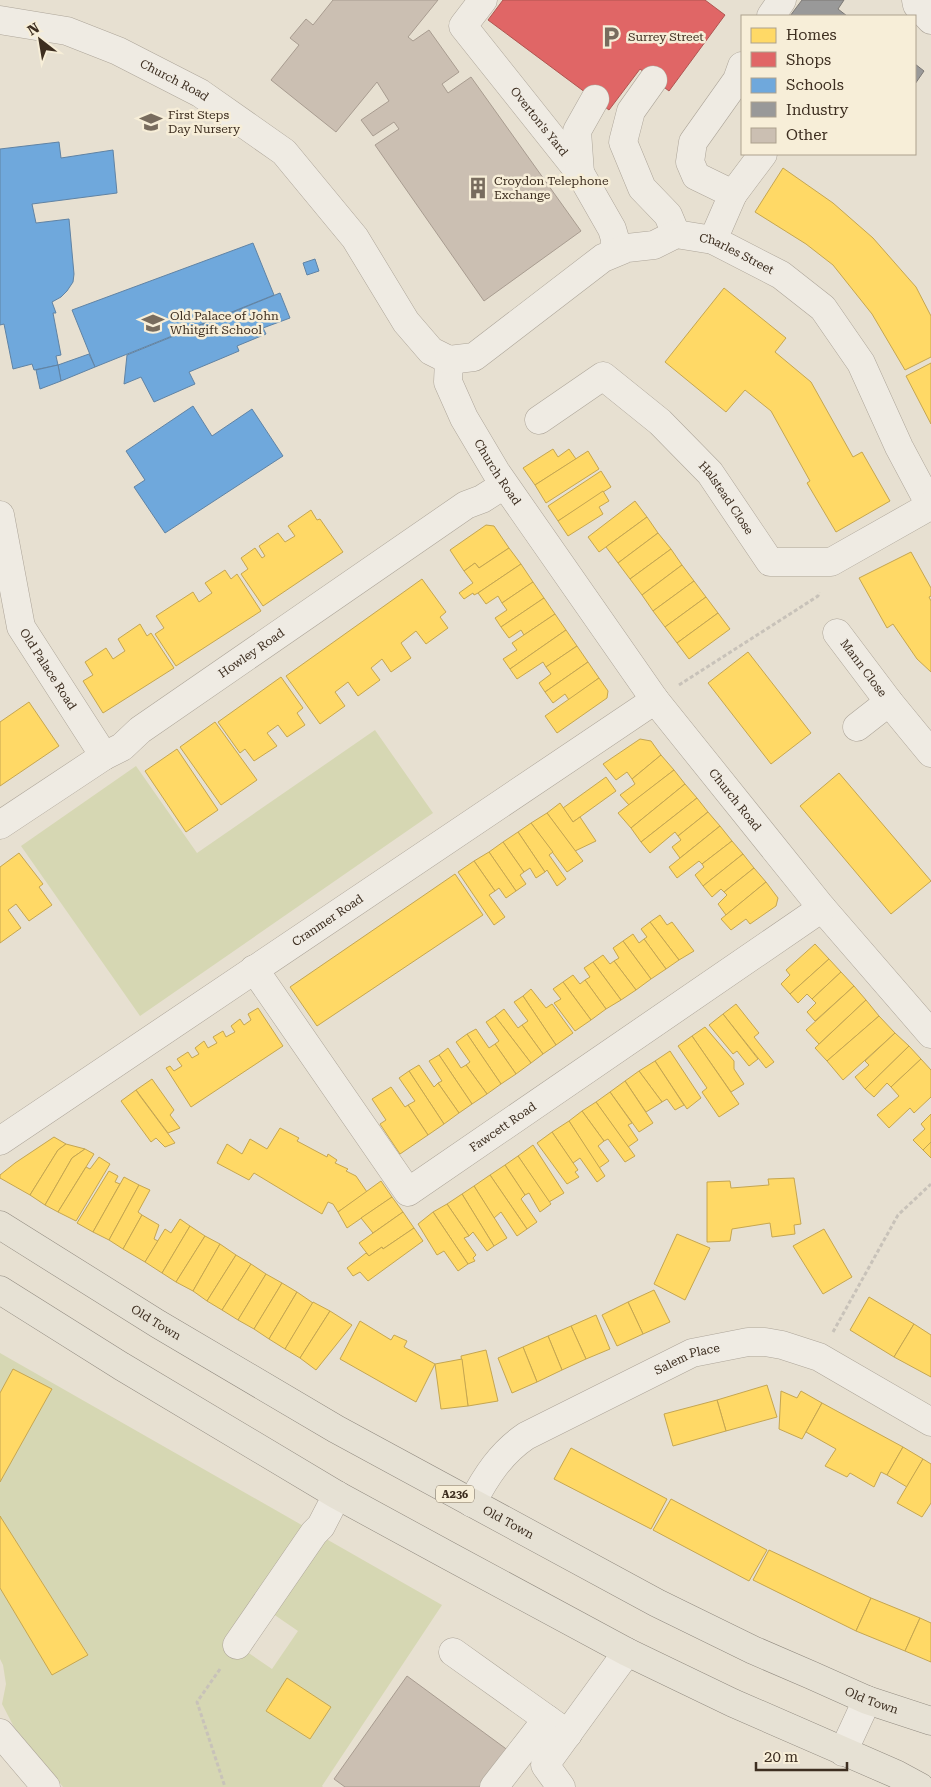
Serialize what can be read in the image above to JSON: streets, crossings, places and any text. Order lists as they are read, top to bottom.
{
  "streets": {
    "main road": ["Old Town", "A236"],
    "street": [
      "Church Road",
      "Overton's Yard",
      "Charles Street",
      "Halstead Close",
      "Howley Road",
      "Mann Close",
      "Old Palace Road",
      "Cranmer Road",
      "Fawcett Road",
      "Salem Place"
    ]
  },
  "crossings": [
    ["Church Road", "Howley Road"],
    ["Church Road", "Cranmer Road"],
    ["Church Road", "Fawcett Road"],
    ["Charles Street", "Halstead Close"],
    ["Howley Road", "Old Palace Road"],
    ["Cranmer Road", "Fawcett Road"],
    ["Old Town", "Salem Place"]
  ],
  "places": {
    "parking": ["Surrey Street"],
    "school or university": ["First Steps Day Nursery", "Old Palace of John Whitgift School"],
    "building": ["Croydon Telephone Exchange"]
  },
  "legend": [
    "Homes",
    "Shops",
    "Schools",
    "Industry",
    "Other"
  ],
  "scale_bar": "20 m",
  "north": "top left"
}
